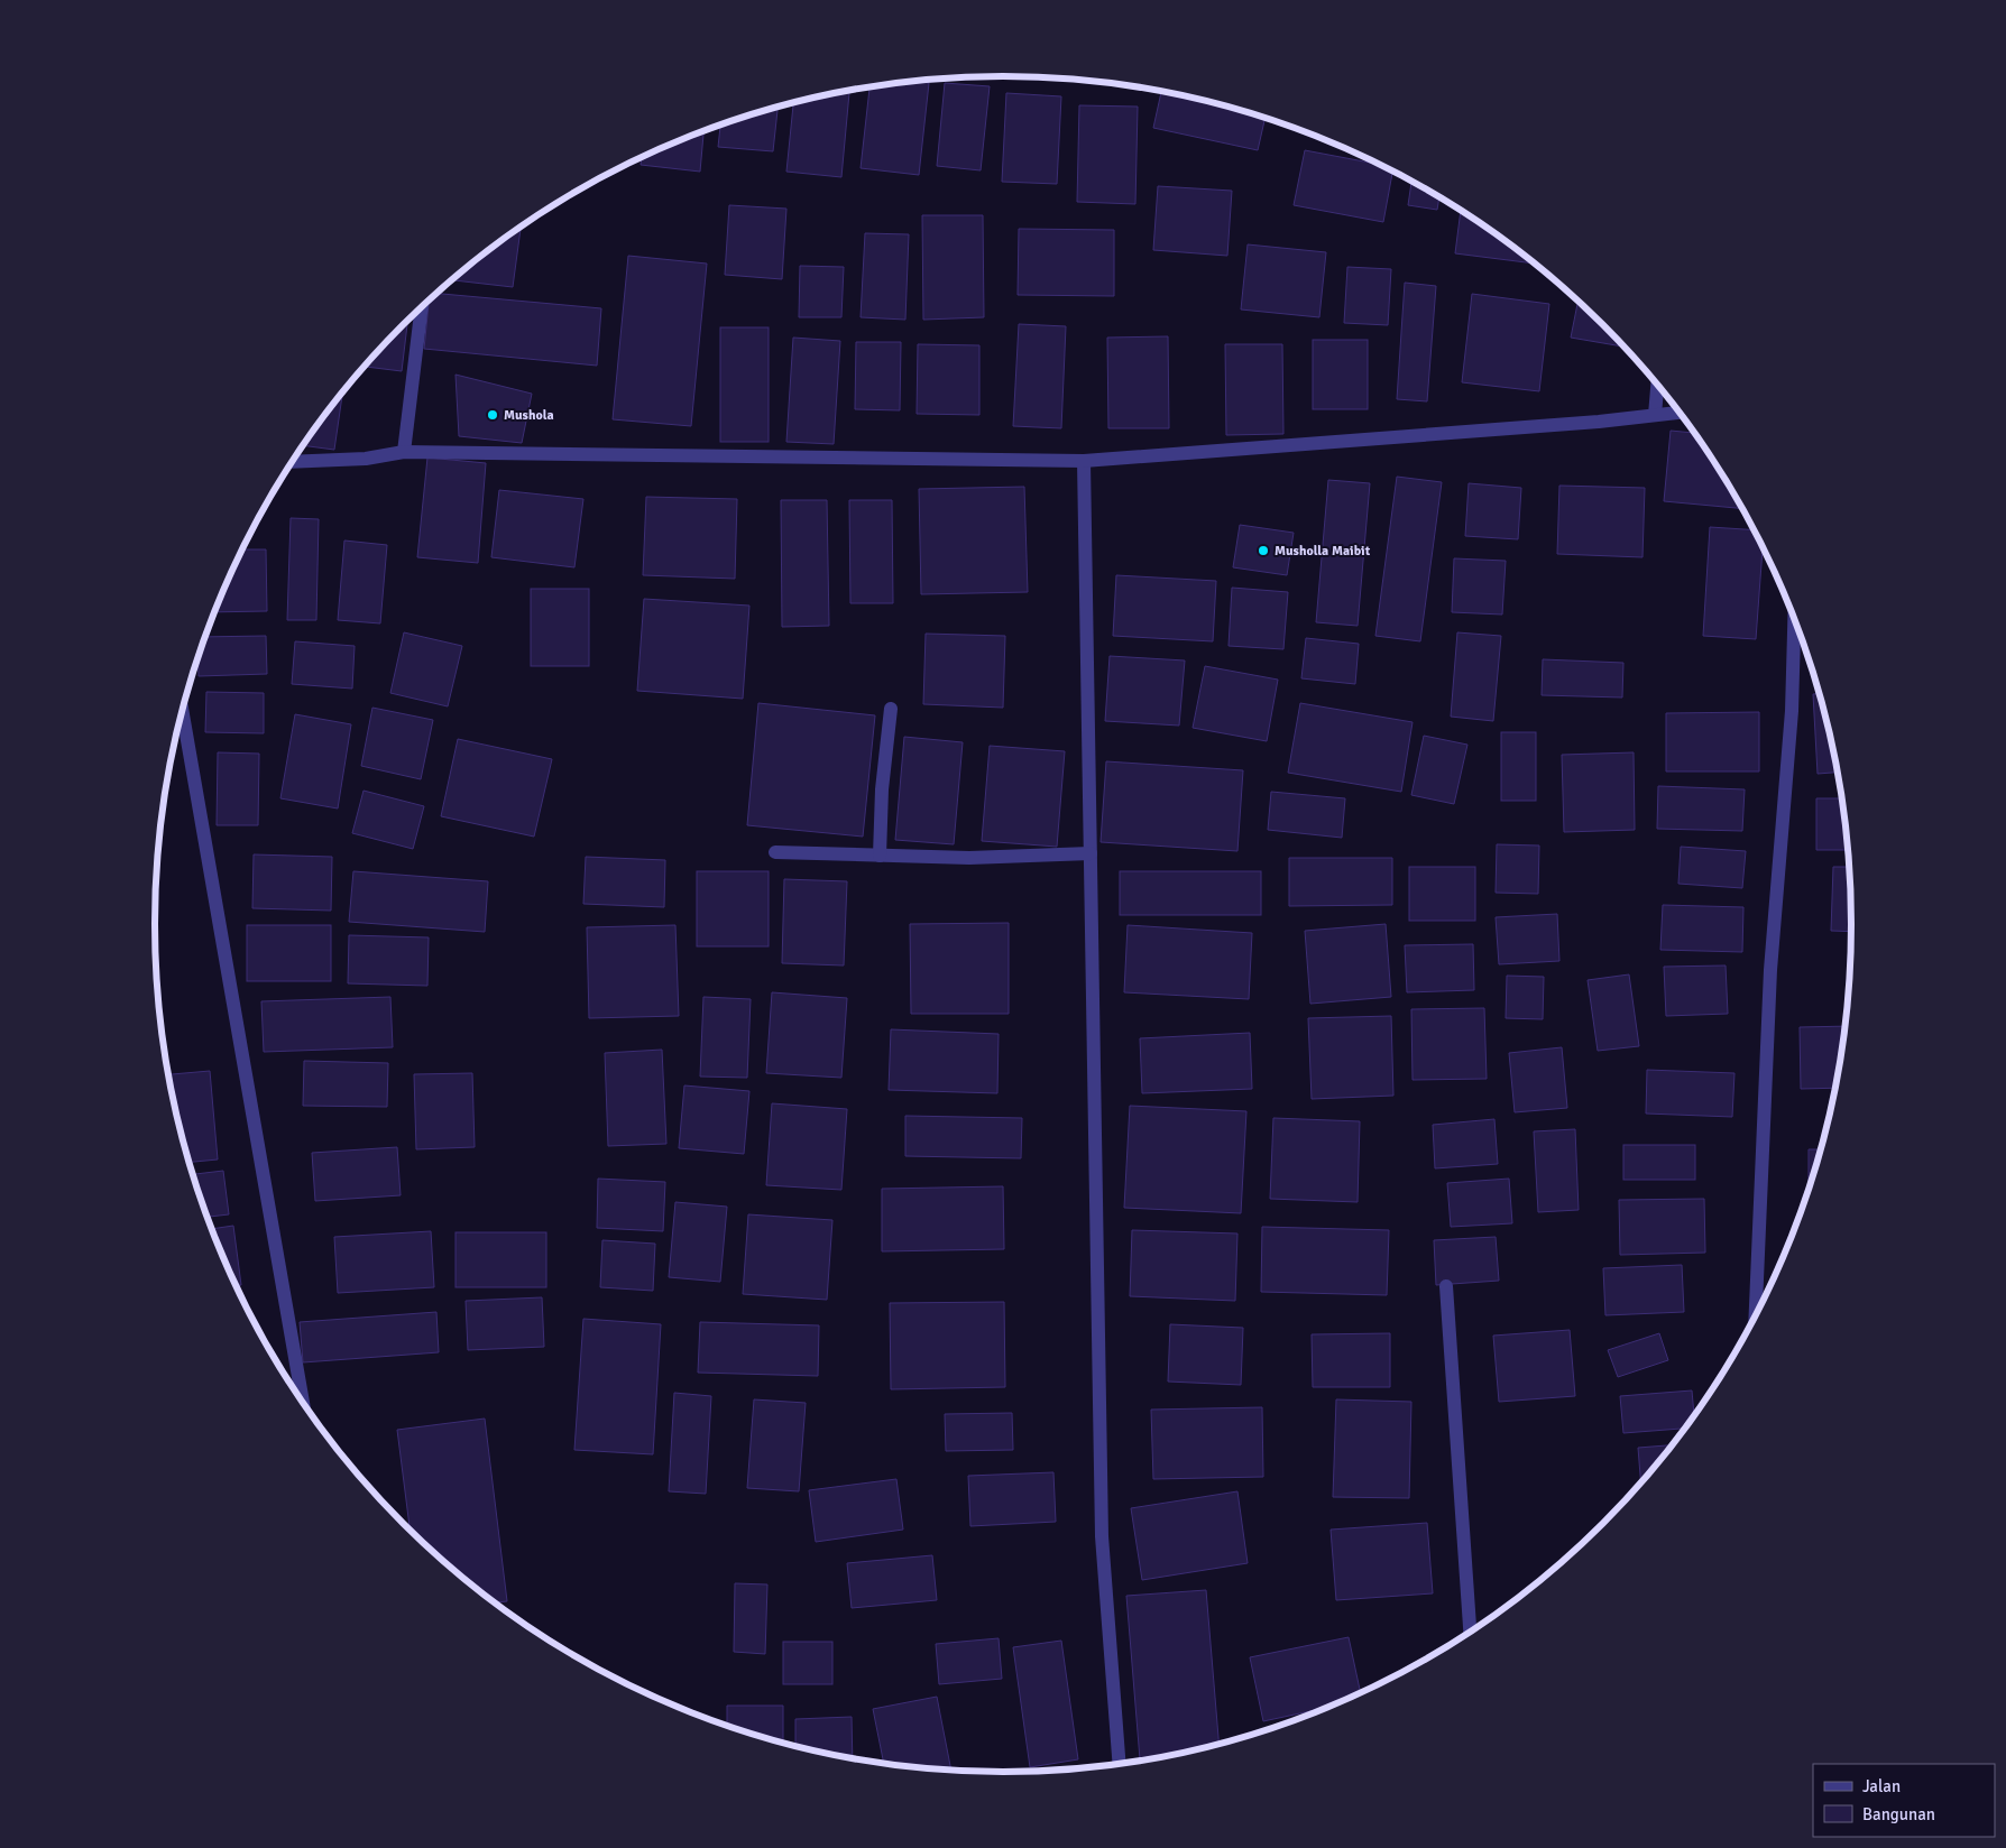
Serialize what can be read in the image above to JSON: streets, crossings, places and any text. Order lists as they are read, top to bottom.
{
  "places": ["Mushola", "Musholla Maibit"],
  "legend": ["Jalan", "Bangunan"]
}
